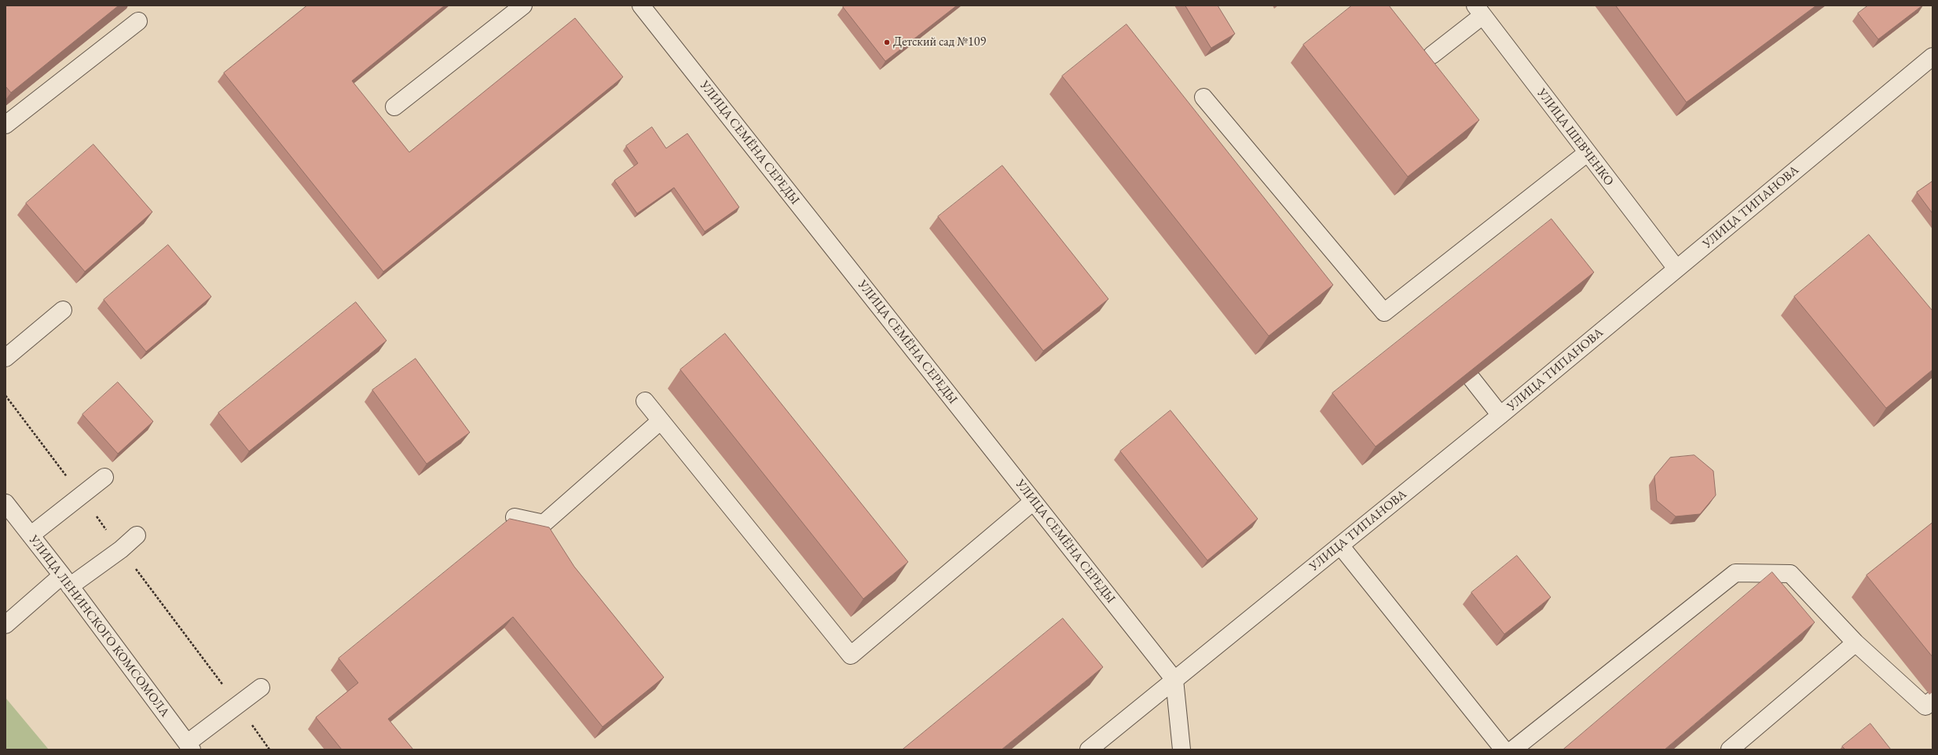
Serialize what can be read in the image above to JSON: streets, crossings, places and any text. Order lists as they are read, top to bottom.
{
  "streets": {
    "street": [
      "УЛИЦА ШЕВЧЕНКО",
      "УЛИЦА СЕМЁНА СЕРЕДЫ",
      "УЛИЦА ТИПАНОВА",
      "УЛИЦА ЛЕНИНСКОГО КОМСОМОЛА"
    ]
  },
  "crossings": [
    ["УЛИЦА ШЕВЧЕНКО", "УЛИЦА ТИПАНОВА"],
    ["УЛИЦА СЕМЁНА СЕРЕДЫ", "УЛИЦА ТИПАНОВА"]
  ],
  "places": ["Детский сад №109"]
}
